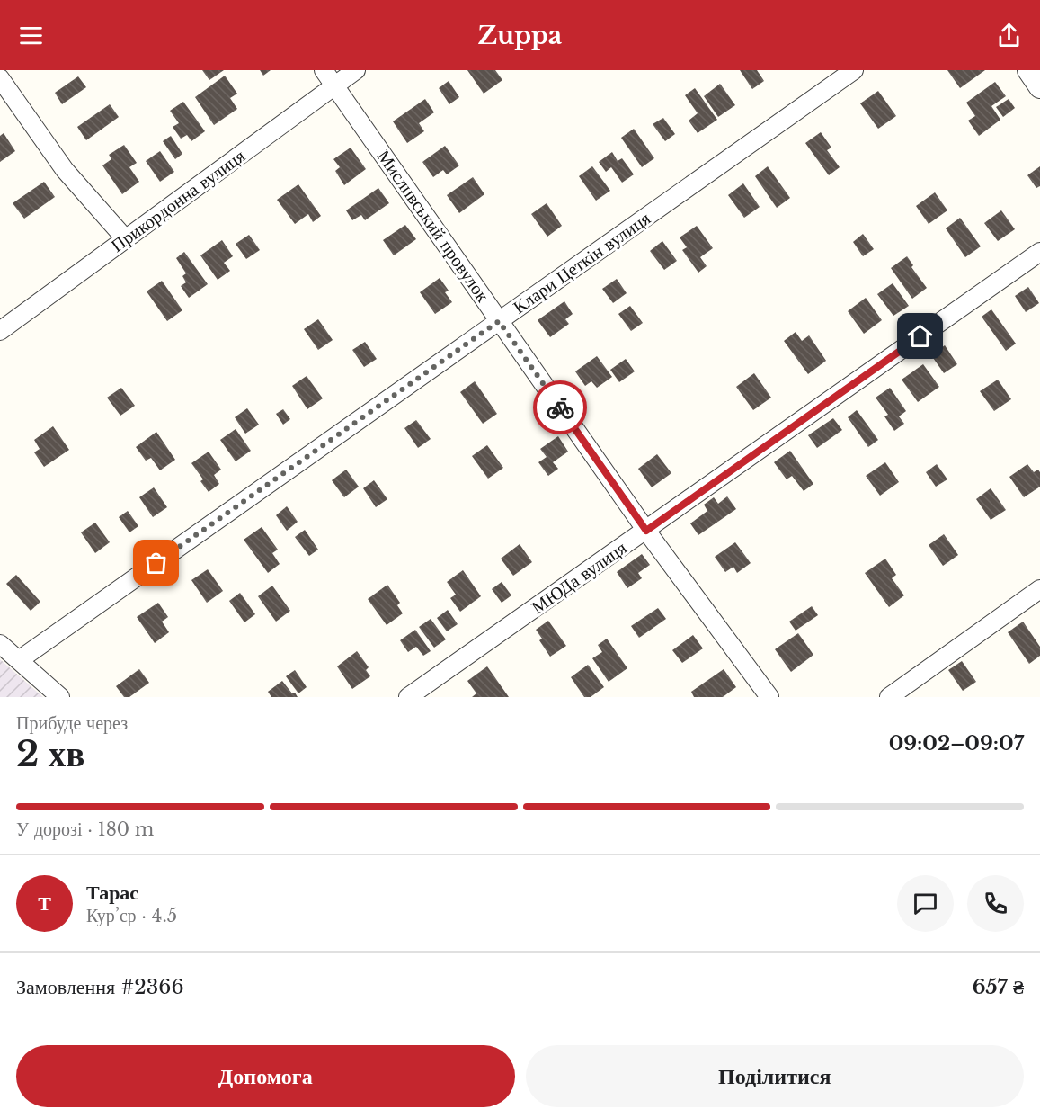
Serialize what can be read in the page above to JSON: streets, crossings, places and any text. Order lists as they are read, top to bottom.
{
  "streets": {
    "street": [
      "Прикордонна вулиця",
      "Мисливський провулок",
      "Клари Цеткін вулиця",
      "МЮДа вулиця"
    ]
  },
  "crossings": [
    ["Прикордонна вулиця", "Мисливський провулок"],
    ["Мисливський провулок", "Клари Цеткін вулиця"],
    ["Мисливський провулок", "МЮДа вулиця"]
  ],
  "page": {
    "header": "Zuppa",
    "heading": ["2 хв", "Прибуде через", "09:02–09:07"],
    "panel": [
      "Тарас",
      "Кур’єр · 4.5",
      "Замовлення #2366",
      "657 ₴"
    ],
    "bar": "У дорозі · 180 m",
    "round": "Т",
    "buttons": ["Допомога", "Поділитися"]
  }
}
